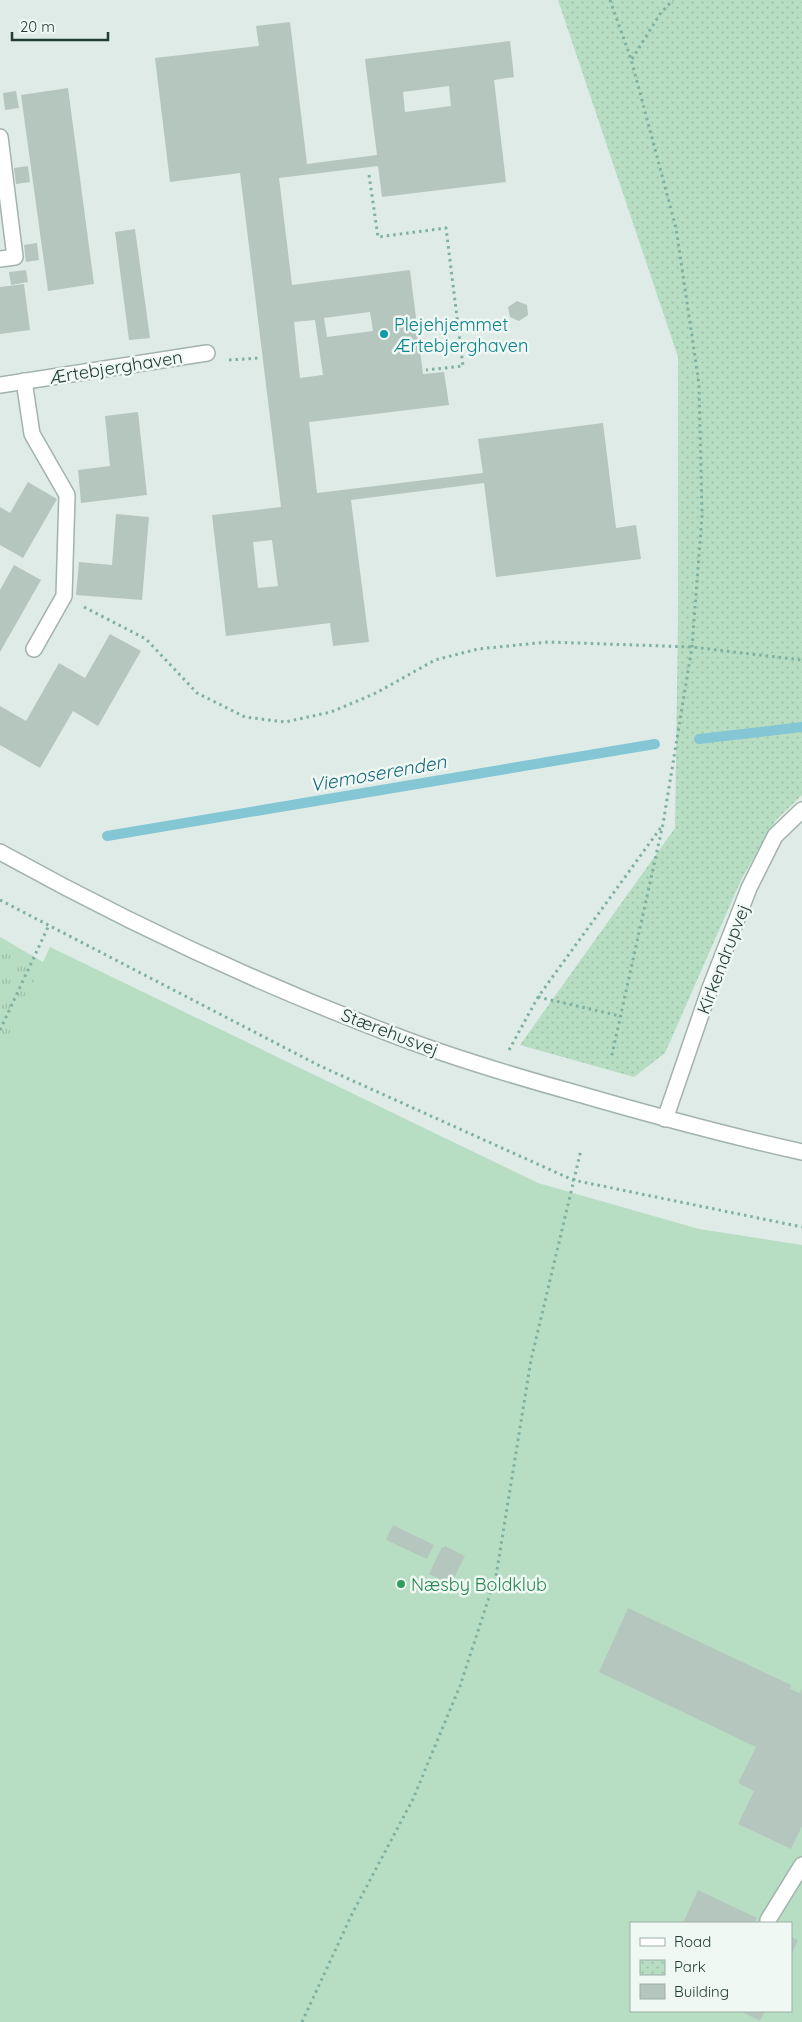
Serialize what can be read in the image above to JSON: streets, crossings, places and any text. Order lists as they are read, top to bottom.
{
  "streets": {
    "street": ["Ærtebjerghaven", "Kirkendrupvej", "Stærehusvej"]
  },
  "crossings": [
    ["Kirkendrupvej", "Stærehusvej"]
  ],
  "water": ["Viemoserenden"],
  "places": ["Plejehjemmet Ærtebjerghaven", "Næsby Boldklub"],
  "legend": ["Road", "Park", "Building"],
  "scale_bar": "20 m"
}
